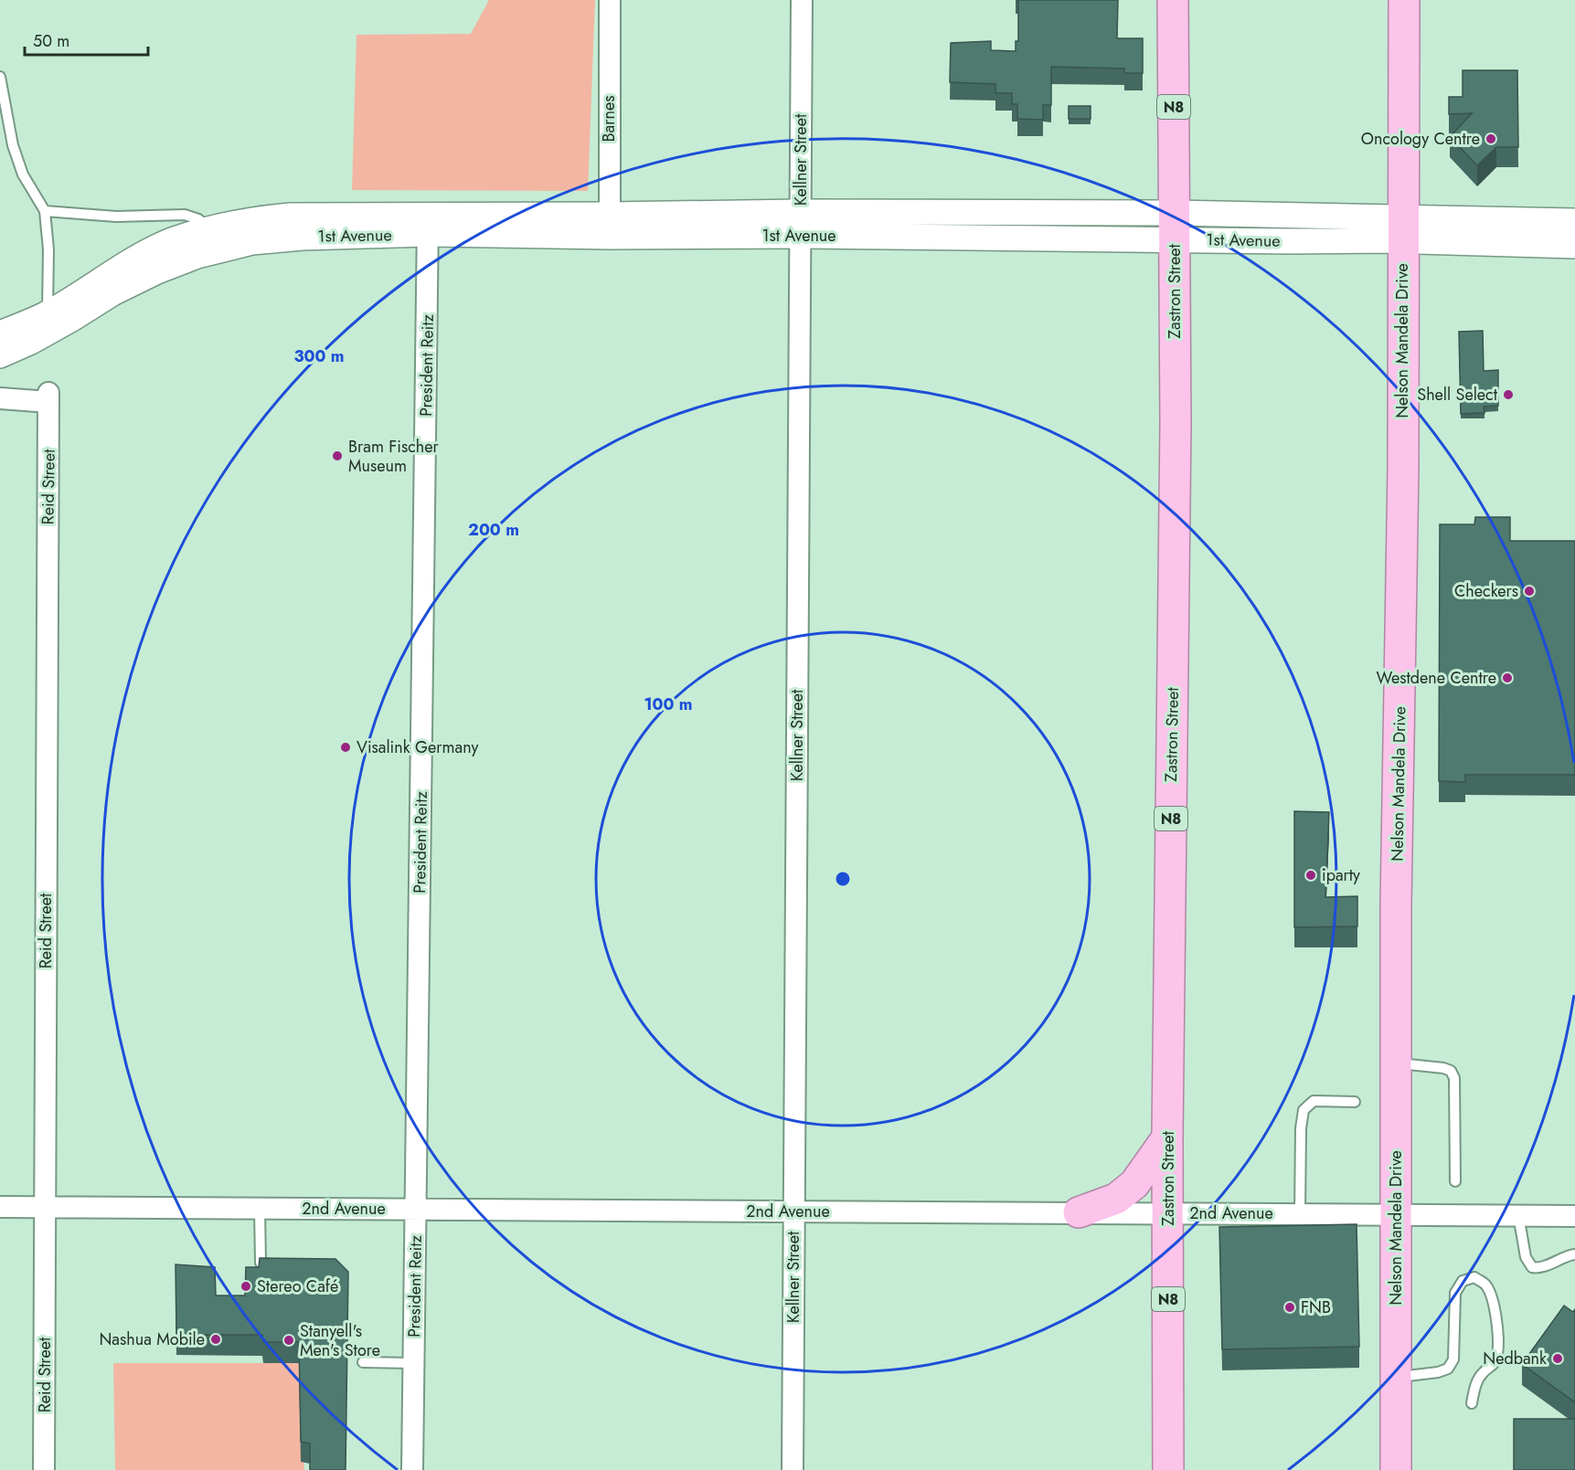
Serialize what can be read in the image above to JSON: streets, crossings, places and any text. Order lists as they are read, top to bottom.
{
  "streets": {
    "highway": ["N8", "Zastron Street", "Nelson Mandela Drive"],
    "street": [
      "Barnes",
      "Kellner Street",
      "1st Avenue",
      "President Reitz",
      "Reid Street",
      "2nd Avenue"
    ]
  },
  "crossings": [
    ["Barnes", "1st Avenue"],
    ["Kellner Street", "1st Avenue"],
    ["Kellner Street", "2nd Avenue"],
    ["1st Avenue", "Zastron Street"],
    ["1st Avenue", "Nelson Mandela Drive"],
    ["1st Avenue", "President Reitz"],
    ["Zastron Street", "2nd Avenue"],
    ["Nelson Mandela Drive", "2nd Avenue"],
    ["President Reitz", "2nd Avenue"],
    ["Reid Street", "2nd Avenue"]
  ],
  "places": [
    "Oncology Centre",
    "Shell Select",
    "Bram Fischer Museum",
    "Checkers",
    "Westdene Centre",
    "Visalink Germany",
    "iparty",
    "Stereo Café",
    "FNB",
    "Nashua Mobile",
    "Stanyell's Men's Store",
    "Nedbank"
  ],
  "scale_bar": "50 m",
  "rings": ["300 m", "200 m", "100 m"]
}
